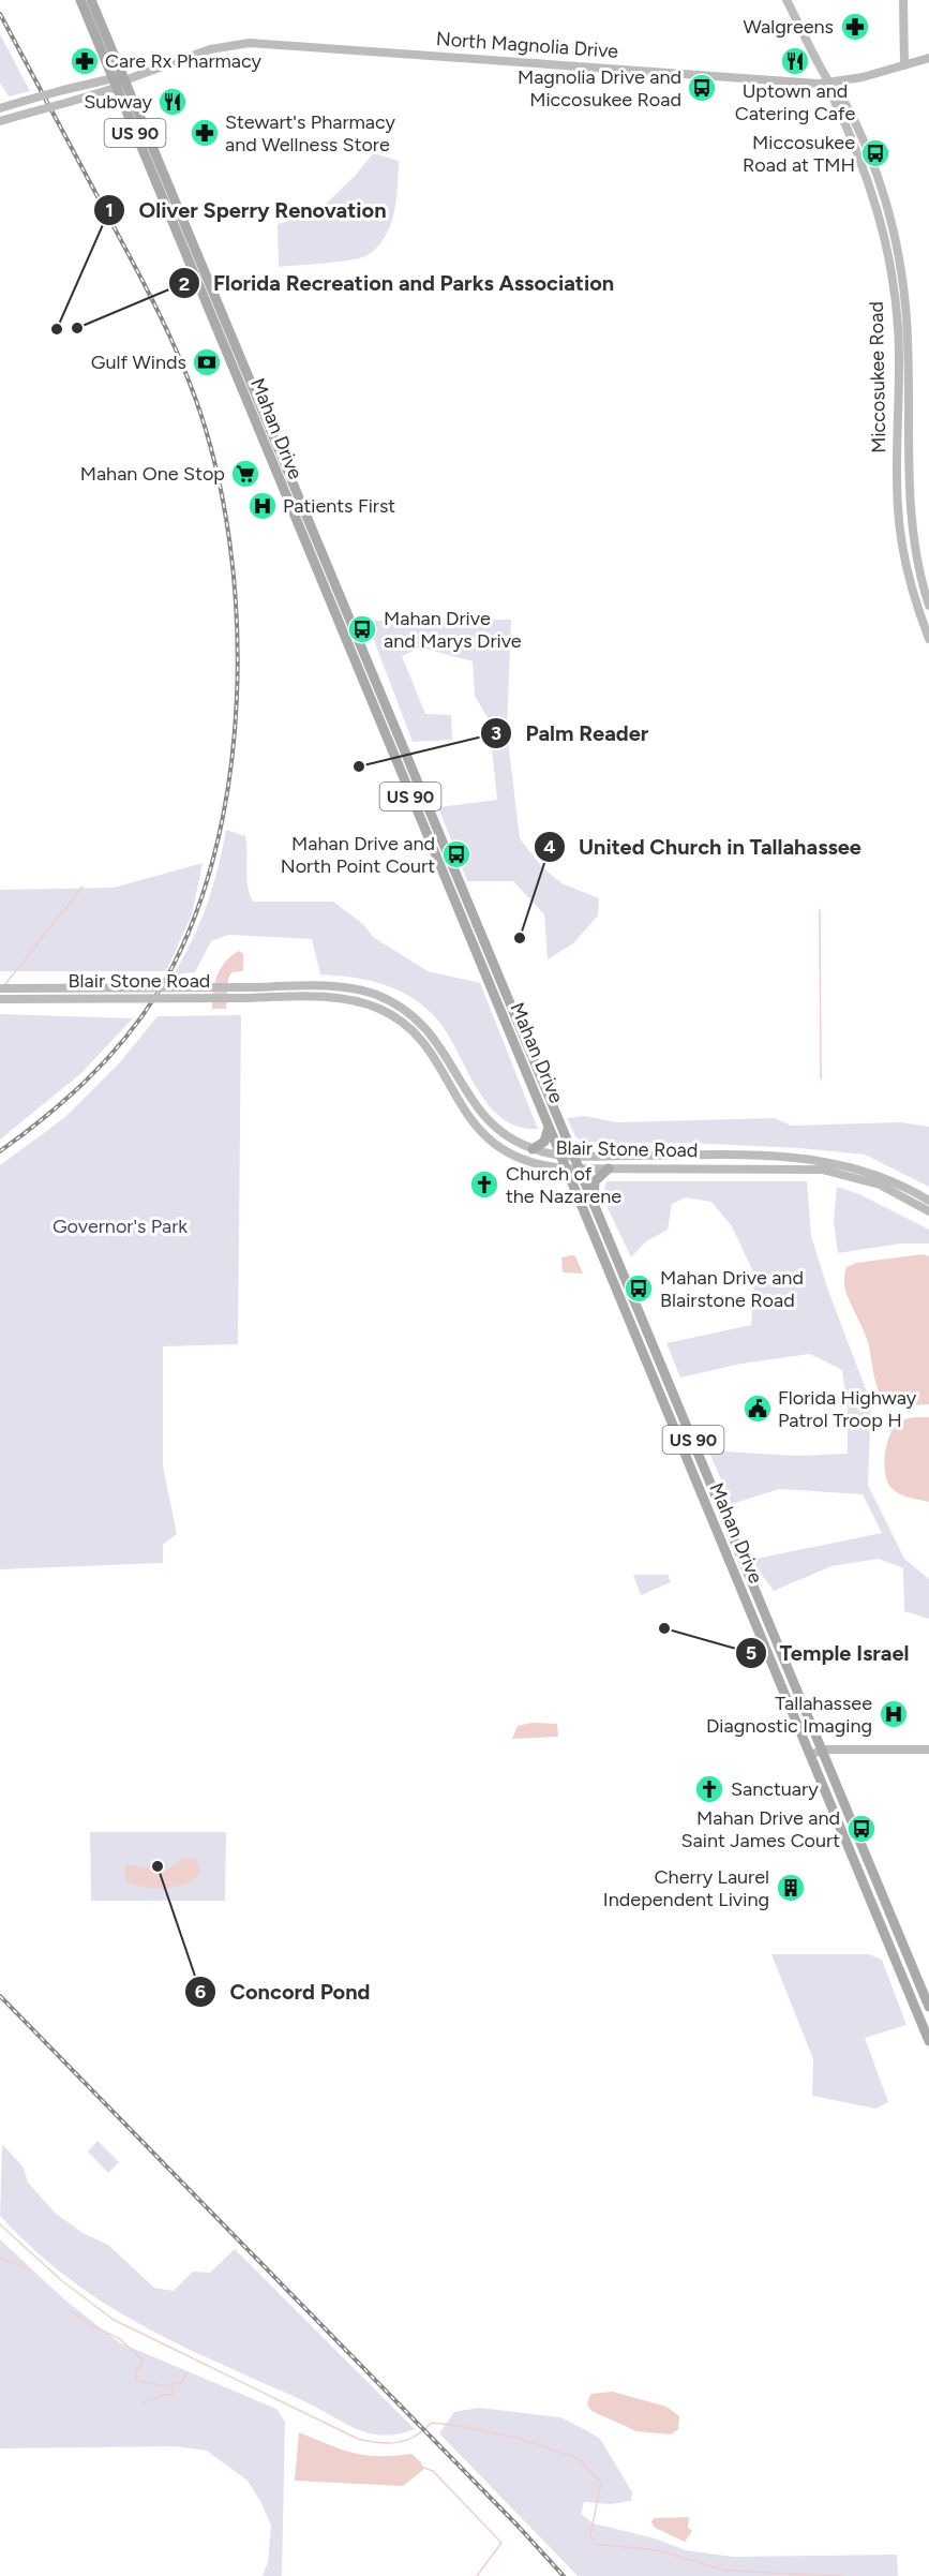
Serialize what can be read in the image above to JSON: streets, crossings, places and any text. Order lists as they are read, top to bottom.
{
  "streets": {
    "main road": [
      "North Magnolia Drive",
      "US 90",
      "Miccosukee Road",
      "Mahan Drive",
      "Blair Stone Road"
    ]
  },
  "crossings": [
    ["North Magnolia Drive", "US 90"],
    ["North Magnolia Drive", "Miccosukee Road"],
    ["North Magnolia Drive", "Mahan Drive"],
    ["US 90", "Mahan Drive"],
    ["Mahan Drive", "Blair Stone Road"]
  ],
  "parks": ["Governor's Park"],
  "places": {
    "pharmacy": ["Walgreens", "Care Rx Pharmacy", "Stewart's Pharmacy and Wellness Store"],
    "restaurant": ["Uptown and Catering Cafe", "Subway"],
    "bus stop": [
      "Magnolia Drive and Miccosukee Road",
      "Miccosukee Road at TMH",
      "Mahan Drive and Marys Drive",
      "Mahan Drive and North Point Court",
      "Mahan Drive and Blairstone Road",
      "Mahan Drive and Saint James Court"
    ],
    "other": [
      "Florida Recreation and Parks Association",
      "Oliver Sperry Renovation",
      "Palm Reader",
      "United Church in Tallahassee",
      "Temple Israel",
      "Concord Pond"
    ],
    "bank": ["Gulf Winds"],
    "supermarket": ["Mahan One Stop"],
    "hospital": ["Patients First", "Tallahassee Diagnostic Imaging"],
    "church": ["Church of the Nazarene", "Sanctuary"],
    "public building": ["Florida Highway Patrol Troop H"],
    "building": ["Cherry Laurel Independent Living"]
  }
}
